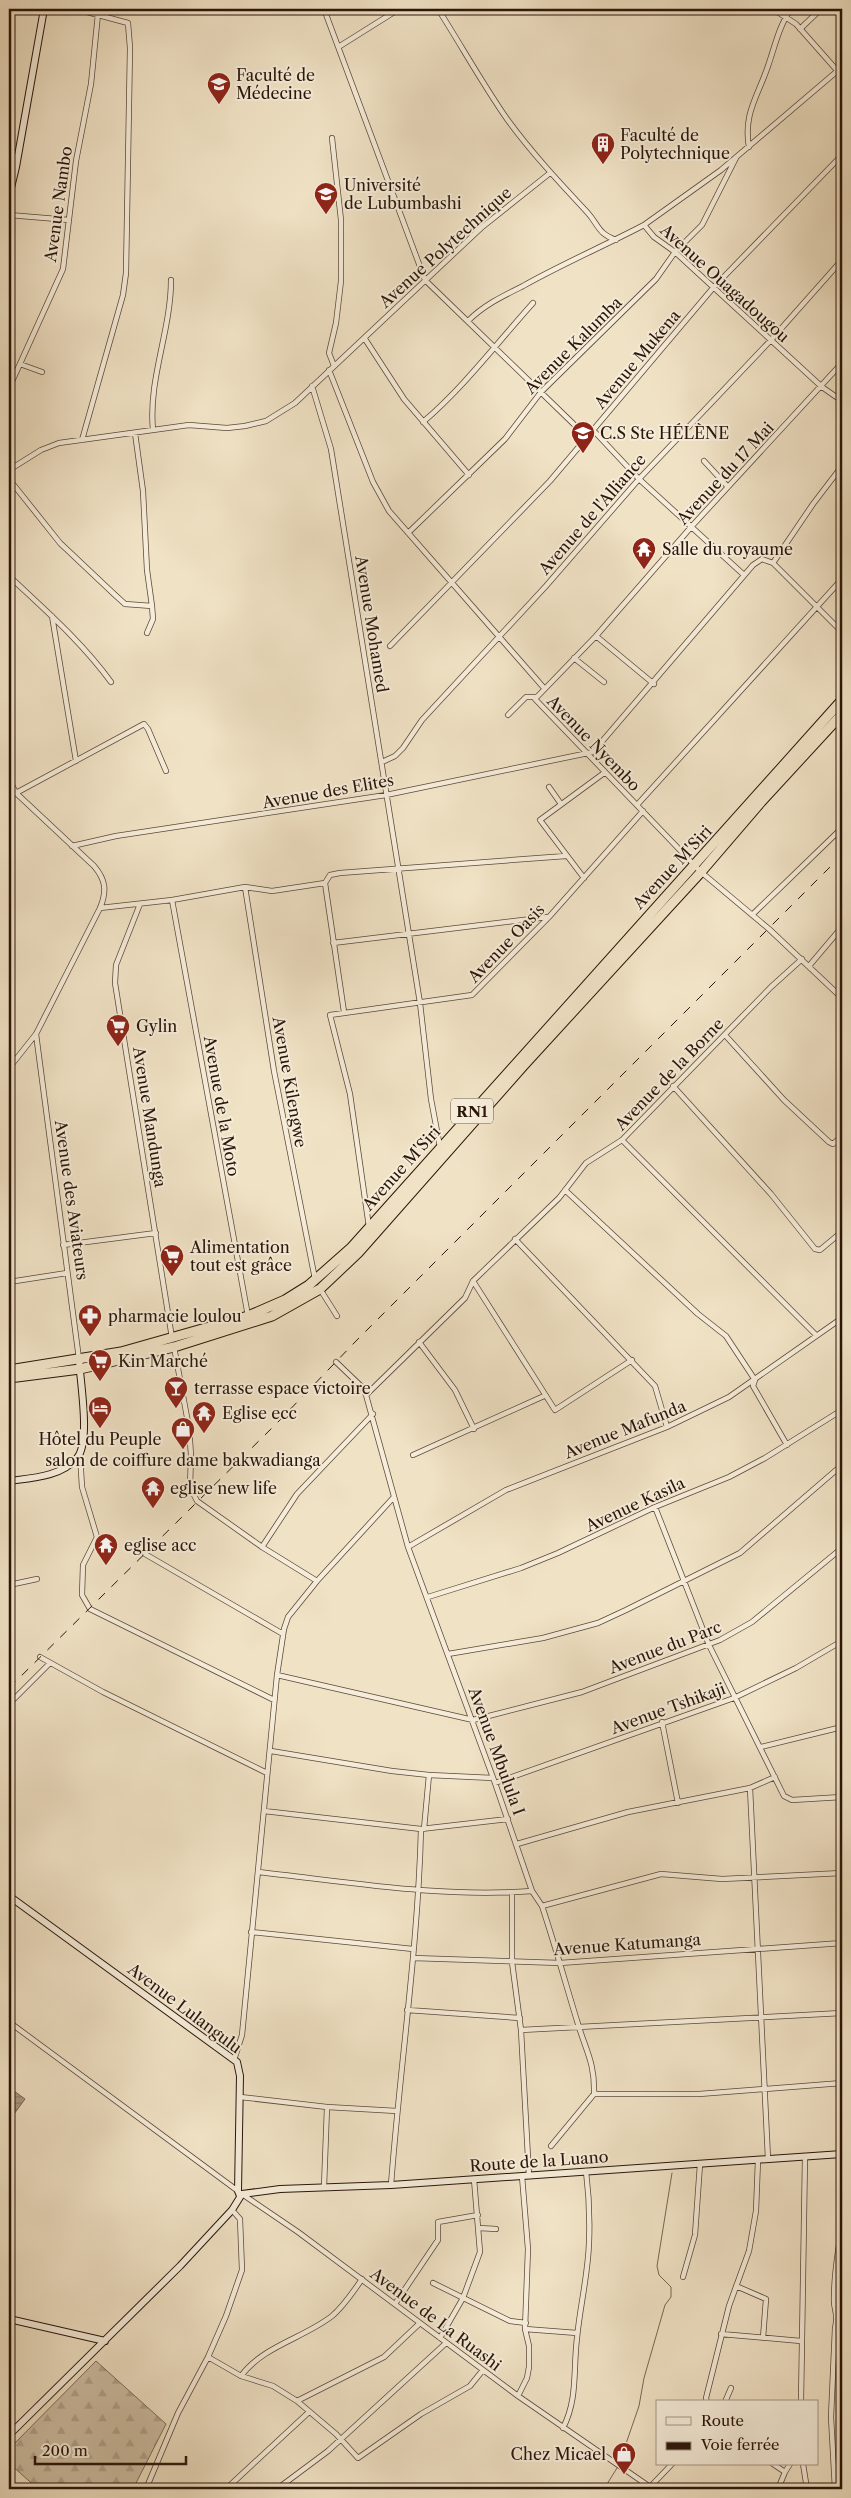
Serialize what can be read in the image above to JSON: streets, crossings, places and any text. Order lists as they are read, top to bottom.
{
  "streets": {
    "highway": ["Avenue M'Siri", "RN1"],
    "street": [
      "Avenue Nambo",
      "Avenue Polytechnique",
      "Avenue Ouagadougou",
      "Avenue Kalumba",
      "Avenue Mukena",
      "Avenue du 17 Mai",
      "Avenue de l'Alliance",
      "Avenue Mohamed",
      "Avenue Nyembo",
      "Avenue des Elites",
      "Avenue Oasis",
      "Avenue de la Borne",
      "Avenue Kilengwe",
      "Avenue de la Moto",
      "Avenue Mandunga",
      "Avenue des Aviateurs",
      "Avenue Mafunda",
      "Avenue Kasila",
      "Avenue du Parc",
      "Avenue Tshikaji",
      "Avenue Mbulula I",
      "Avenue Katumanga",
      "Avenue Lulangulu",
      "Route de la Luano",
      "Avenue de La Ruashi"
    ]
  },
  "crossings": [
    ["Avenue Polytechnique", "Avenue Mohamed"],
    ["Avenue Polytechnique", "Avenue Nyembo"],
    ["Avenue Ouagadougou", "Avenue Kalumba"],
    ["Avenue Ouagadougou", "Avenue Mukena"],
    ["Avenue Ouagadougou", "Avenue du 17 Mai"],
    ["Avenue Ouagadougou", "Avenue de l'Alliance"],
    ["Avenue Kalumba", "Avenue Nyembo"],
    ["Avenue Mukena", "Avenue Nyembo"],
    ["Avenue du 17 Mai", "Avenue Nyembo"],
    ["Avenue de l'Alliance", "Avenue Mohamed"],
    ["Avenue de l'Alliance", "Avenue Nyembo"],
    ["Avenue Mohamed", "Avenue des Elites"],
    ["Avenue Mohamed", "Avenue M'Siri"],
    ["Avenue Mohamed", "Avenue Oasis"],
    ["Avenue Nyembo", "Avenue des Elites"],
    ["Avenue Nyembo", "Avenue M'Siri"],
    ["Avenue Nyembo", "Avenue Oasis"],
    ["Avenue Nyembo", "Avenue de la Borne"],
    ["Avenue M'Siri", "Avenue Kilengwe"],
    ["Avenue M'Siri", "Avenue de la Moto"],
    ["Avenue M'Siri", "Avenue Mandunga"],
    ["Avenue M'Siri", "Avenue des Aviateurs"],
    ["Avenue de la Borne", "Avenue Mbulula I"],
    ["Avenue Mafunda", "Avenue Mbulula I"],
    ["Avenue Kasila", "Avenue Mbulula I"],
    ["Avenue du Parc", "Avenue Mbulula I"],
    ["Avenue Tshikaji", "Avenue Mbulula I"],
    ["Avenue Mbulula I", "Avenue Katumanga"],
    ["Avenue Lulangulu", "Route de la Luano"],
    ["Avenue Lulangulu", "Avenue de La Ruashi"],
    ["Route de la Luano", "Avenue de La Ruashi"]
  ],
  "places": {
    "school or university": ["Faculté de Médecine", "Université de Lubumbashi", "C.S Ste HÉLÈNE"],
    "building": ["Faculté de Polytechnique"],
    "temple": [
      "Salle du royaume",
      "Eglise ecc",
      "eglise new life",
      "eglise acc"
    ],
    "supermarket": ["Gylin", "Alimentation tout est grâce", "Kin Marché"],
    "pharmacy": ["pharmacie loulou"],
    "bar": ["terrasse espace victoire"],
    "hotel": ["Hôtel du Peuple"],
    "shop": ["salon de coiffure dame bakwadianga", "Chez Micael"]
  },
  "legend": ["Route", "Voie ferrée"],
  "scale_bar": "200 m"
}
